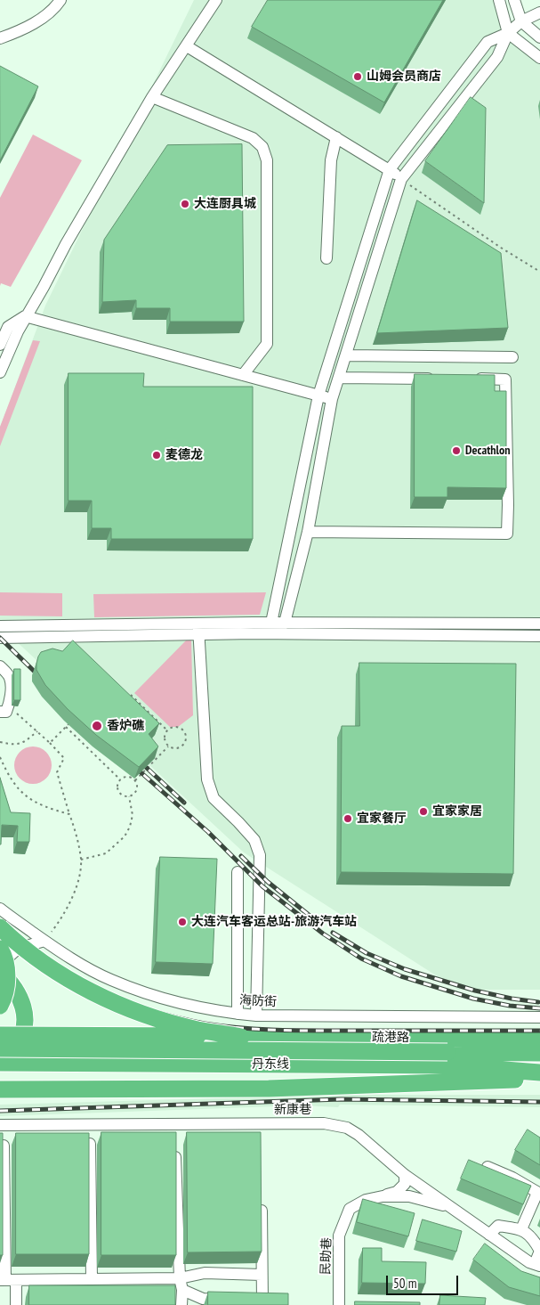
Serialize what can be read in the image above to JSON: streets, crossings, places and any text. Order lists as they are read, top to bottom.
{
  "streets": {
    "highway": ["疏港路", "丹东线"],
    "street": ["海防街", "新康巷", "民助巷"]
  },
  "crossings": [
    ["新康巷", "民助巷"]
  ],
  "places": [
    "山姆会员商店",
    "大连厨具城",
    "Decathlon",
    "麦德龙",
    "香炉礁",
    "宜家家居",
    "宜家餐厅",
    "大连汽车客运总站-旅游汽车站"
  ],
  "scale_bar": "50 m"
}
